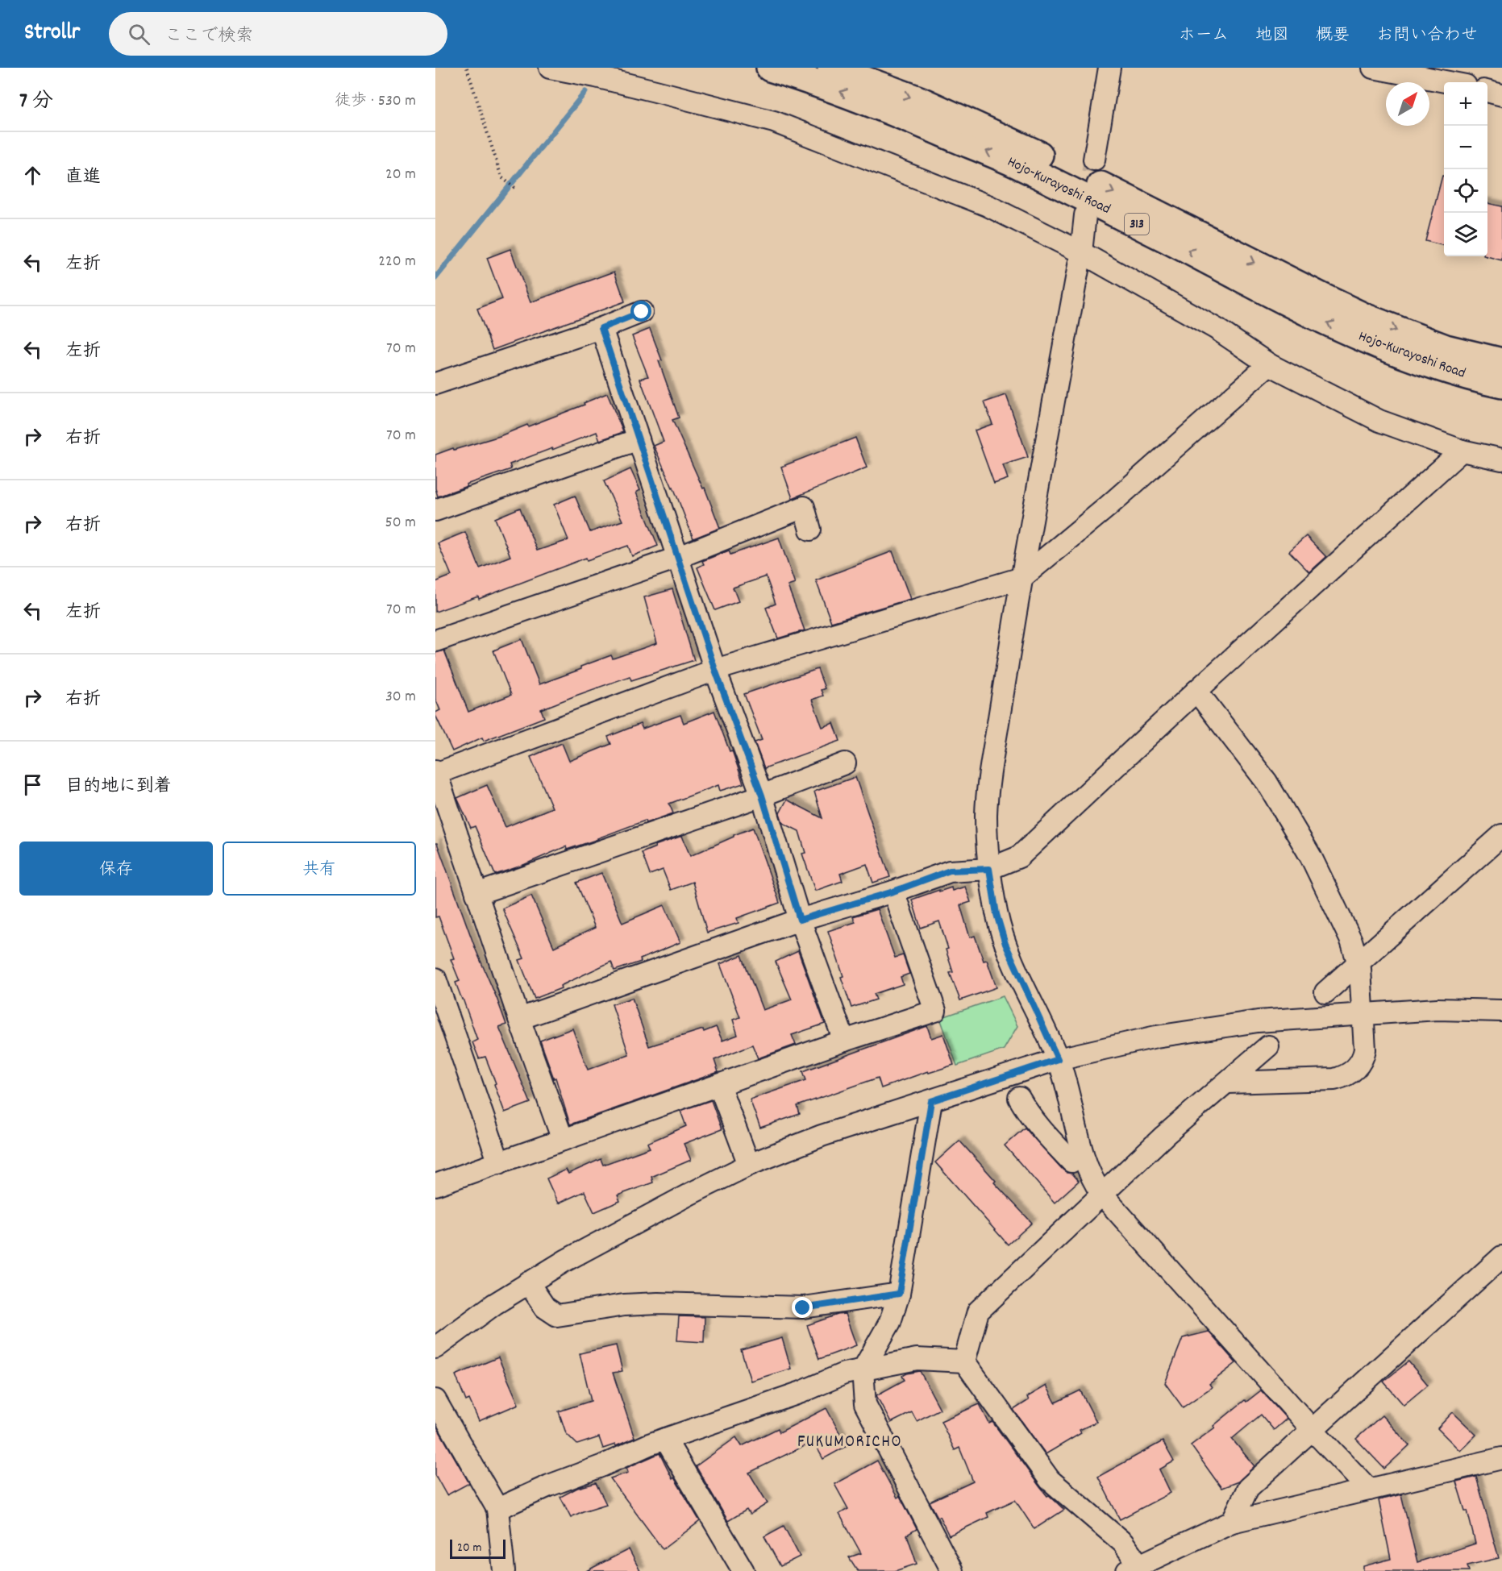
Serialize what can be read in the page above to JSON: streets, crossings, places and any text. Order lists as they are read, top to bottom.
{
  "streets": {
    "highway": ["Hojo-Kurayoshi Road", "313"]
  },
  "districts": ["FUKUMORICHO"],
  "scale_bar": "20 m",
  "north": "top right",
  "page": {
    "header": "Strollr",
    "search": "ここで検索",
    "nav": [
      "ホーム",
      "地図",
      "概要",
      "お問い合わせ"
    ],
    "heading": ["7 分", "徒歩 · 530 m"],
    "map_buttons": ["+", "−"],
    "list": [
      ["直進", "20 m"],
      ["左折", "220 m"],
      ["左折", "70 m"],
      ["右折", "70 m"],
      ["右折", "50 m"],
      ["左折", "70 m"],
      ["右折", "30 m"],
      "目的地に到着"
    ],
    "buttons": ["保存", "共有"],
    "scale": "20 m"
  }
}
